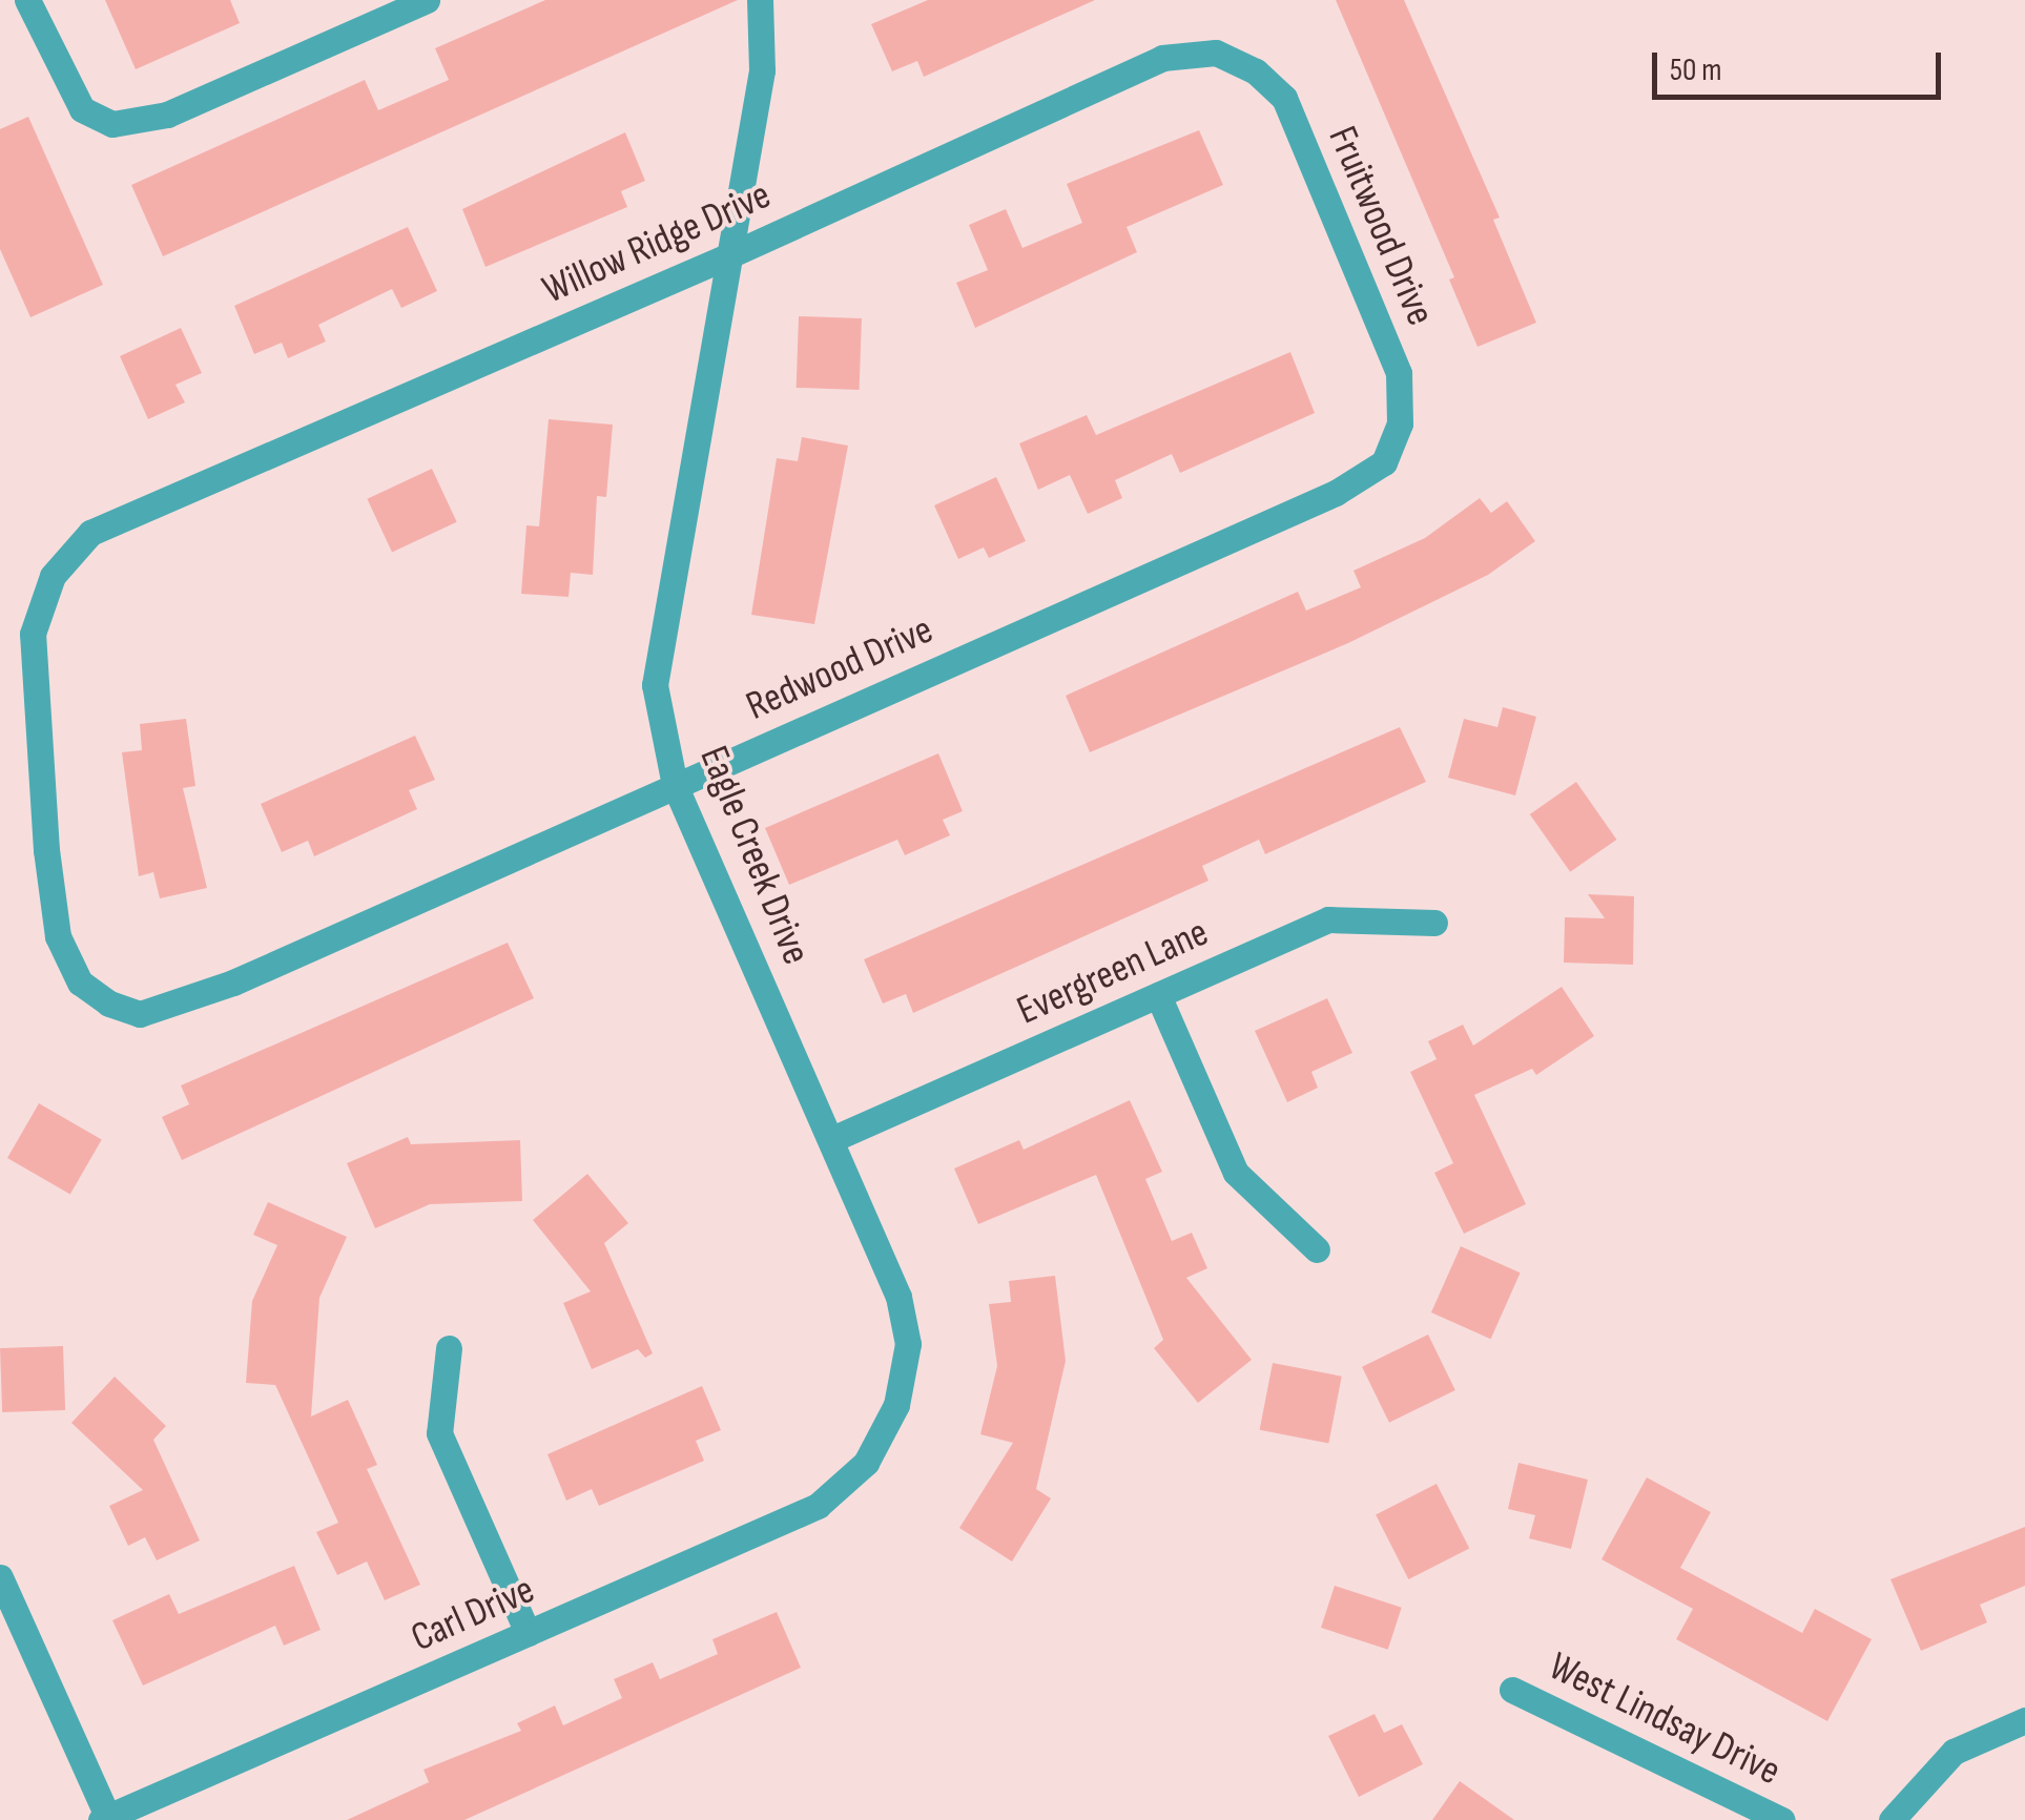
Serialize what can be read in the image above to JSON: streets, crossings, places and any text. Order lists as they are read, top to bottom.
{
  "streets": {
    "street": [
      "Fruitwood Drive",
      "Willow Ridge Drive",
      "Redwood Drive",
      "Eagle Creek Drive",
      "Evergreen Lane",
      "Carl Drive",
      "West Lindsay Drive"
    ]
  },
  "crossings": [
    ["Fruitwood Drive", "Willow Ridge Drive"],
    ["Fruitwood Drive", "Redwood Drive"],
    ["Willow Ridge Drive", "Redwood Drive"],
    ["Willow Ridge Drive", "Eagle Creek Drive"],
    ["Redwood Drive", "Eagle Creek Drive"],
    ["Eagle Creek Drive", "Evergreen Lane"],
    ["Eagle Creek Drive", "Carl Drive"]
  ],
  "scale_bar": "50 m"
}
